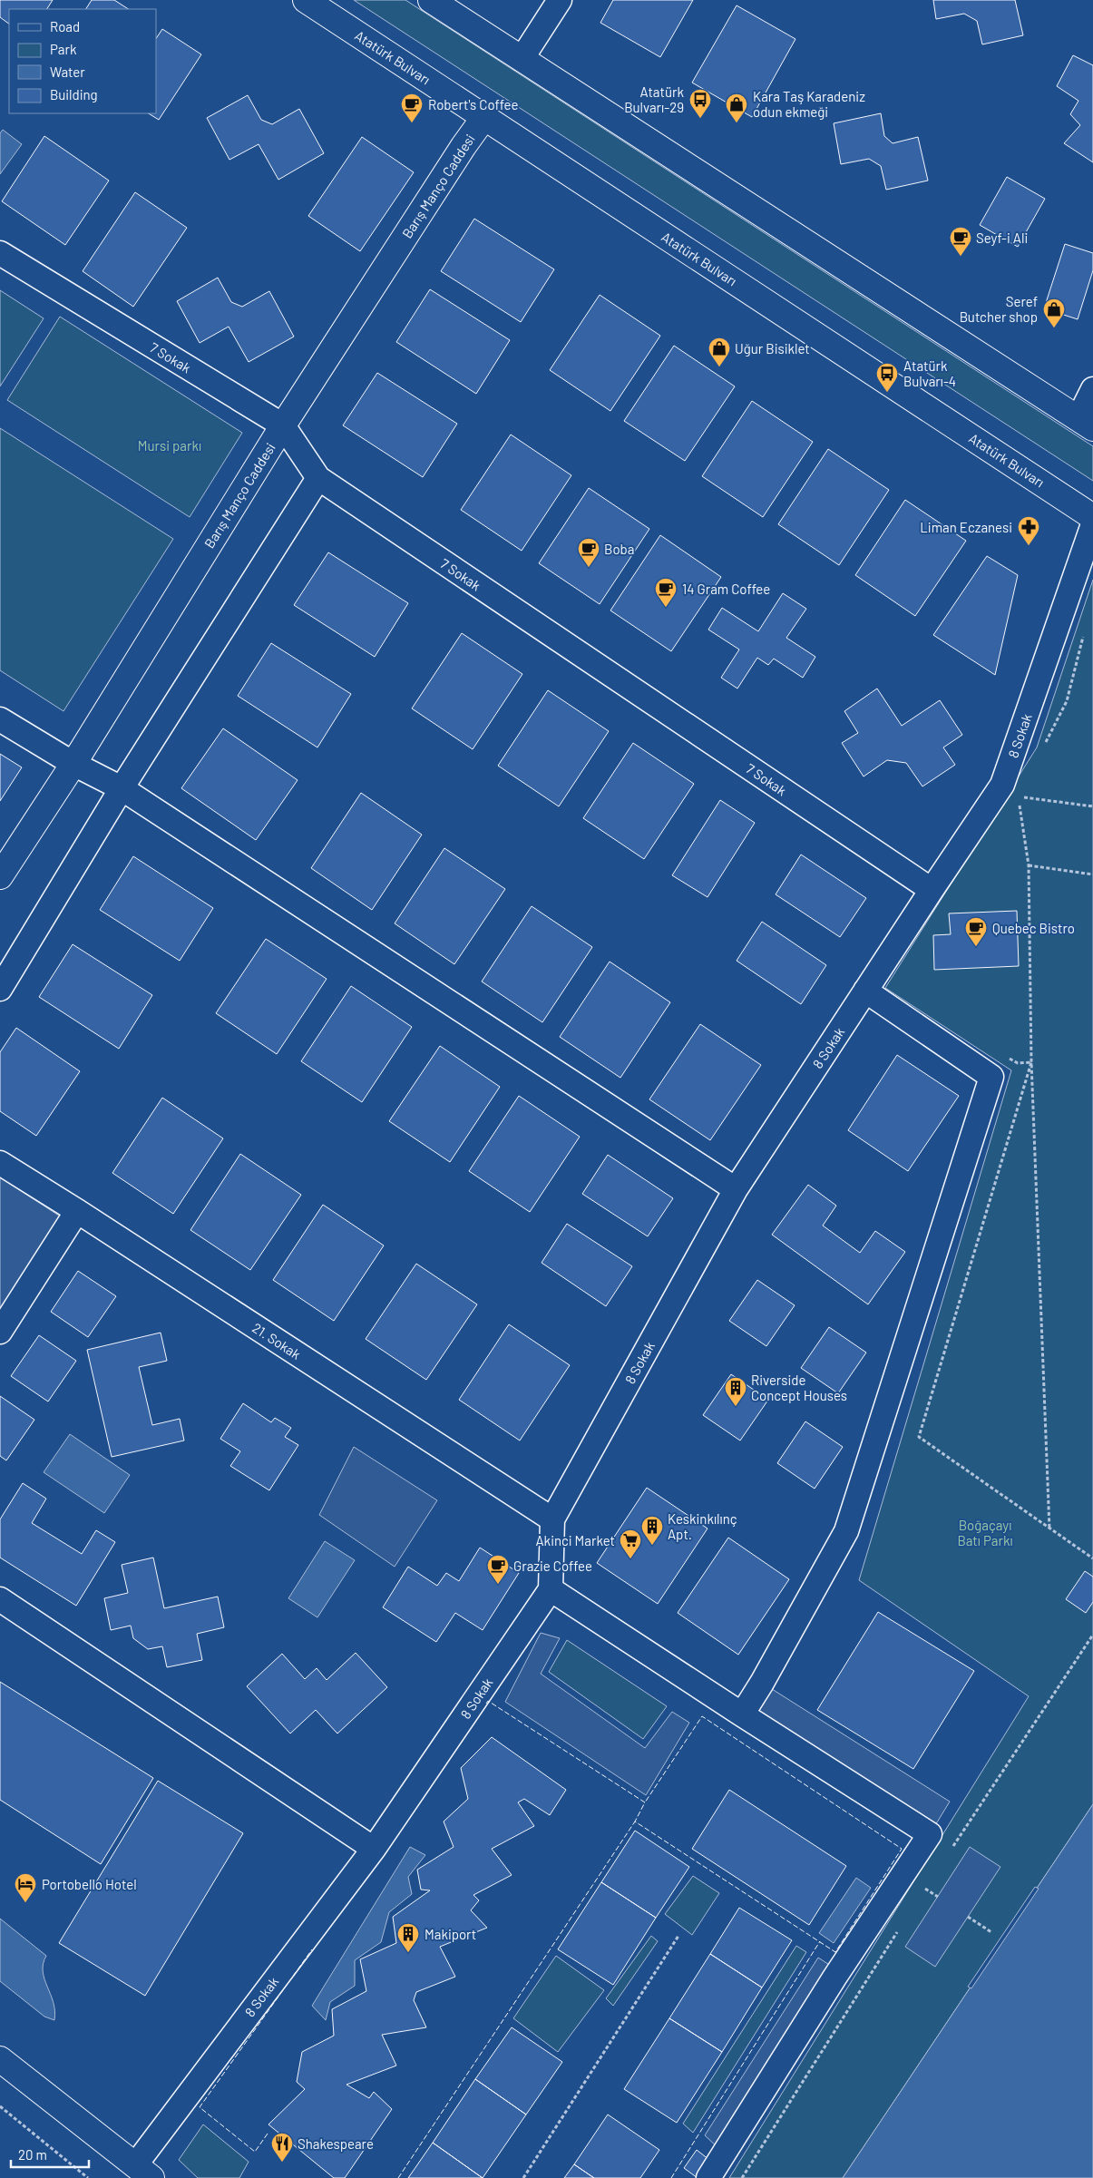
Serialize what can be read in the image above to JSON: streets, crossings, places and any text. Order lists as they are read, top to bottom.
{
  "streets": {
    "main road": ["Atatürk Bulvarı", "Barış Manço Caddesi"],
    "street": ["7 Sokak", "8 Sokak", "21. Sokak"]
  },
  "crossings": [
    ["Atatürk Bulvarı", "Barış Manço Caddesi"],
    ["Barış Manço Caddesi", "7 Sokak"],
    ["7 Sokak", "8 Sokak"],
    ["8 Sokak", "21. Sokak"]
  ],
  "parks": ["Mursi parkı", "Boğaçayı Batı Parkı"],
  "places": {
    "bus stop": ["Atatürk Bulvarı-29", "Atatürk Bulvarı-4"],
    "cafe": [
      "Robert's Coffee",
      "Seyf-i Ali",
      "Boba",
      "14 Gram Coffee",
      "Quebec Bistro",
      "Grazie Coffee"
    ],
    "shop": ["Kara Taş Karadeniz odun ekmeği", "Seref Butcher shop", "Uğur Bisiklet"],
    "pharmacy": ["Liman Eczanesi"],
    "building": ["Riverside Concept Houses", "Keskinkılınç Apt.", "Makiport"],
    "supermarket": ["Akinci Market"],
    "hotel": ["Portobello Hotel"],
    "restaurant": ["Shakespeare"]
  },
  "legend": [
    "Road",
    "Park",
    "Water",
    "Building"
  ],
  "scale_bar": "20 m"
}
